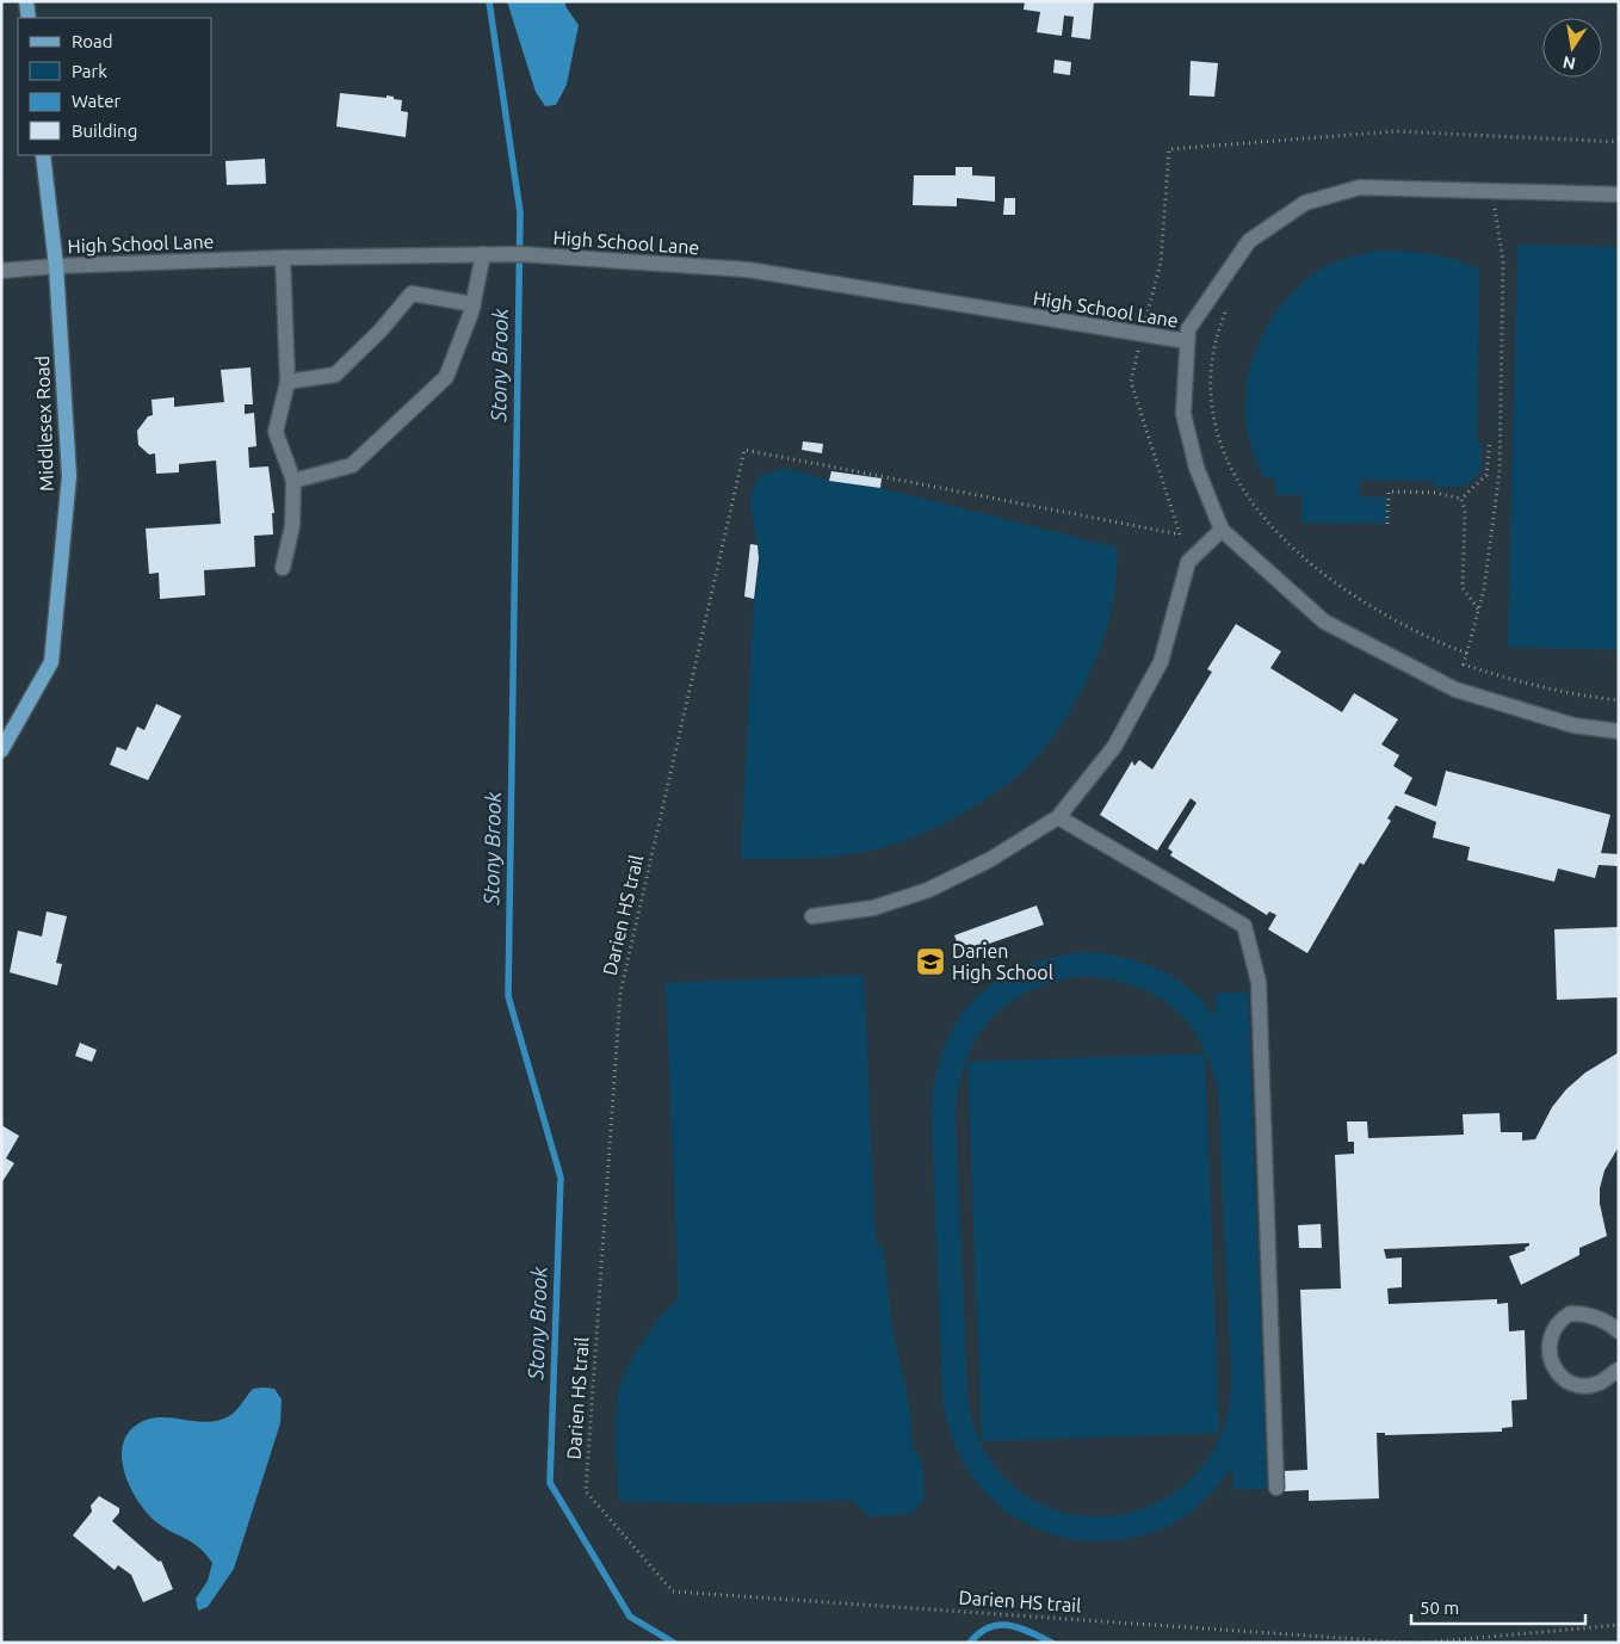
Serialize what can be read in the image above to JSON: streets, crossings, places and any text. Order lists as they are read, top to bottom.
{
  "streets": {
    "main road": ["Middlesex Road"],
    "street": ["High School Lane"],
    "path": ["Darien HS trail"]
  },
  "crossings": [
    ["High School Lane", "Middlesex Road"]
  ],
  "water": ["Stony Brook"],
  "places": {
    "school or university": ["Darien High School"]
  },
  "legend": [
    "Road",
    "Park",
    "Water",
    "Building"
  ],
  "scale_bar": "50 m",
  "north": "bottom"
}
